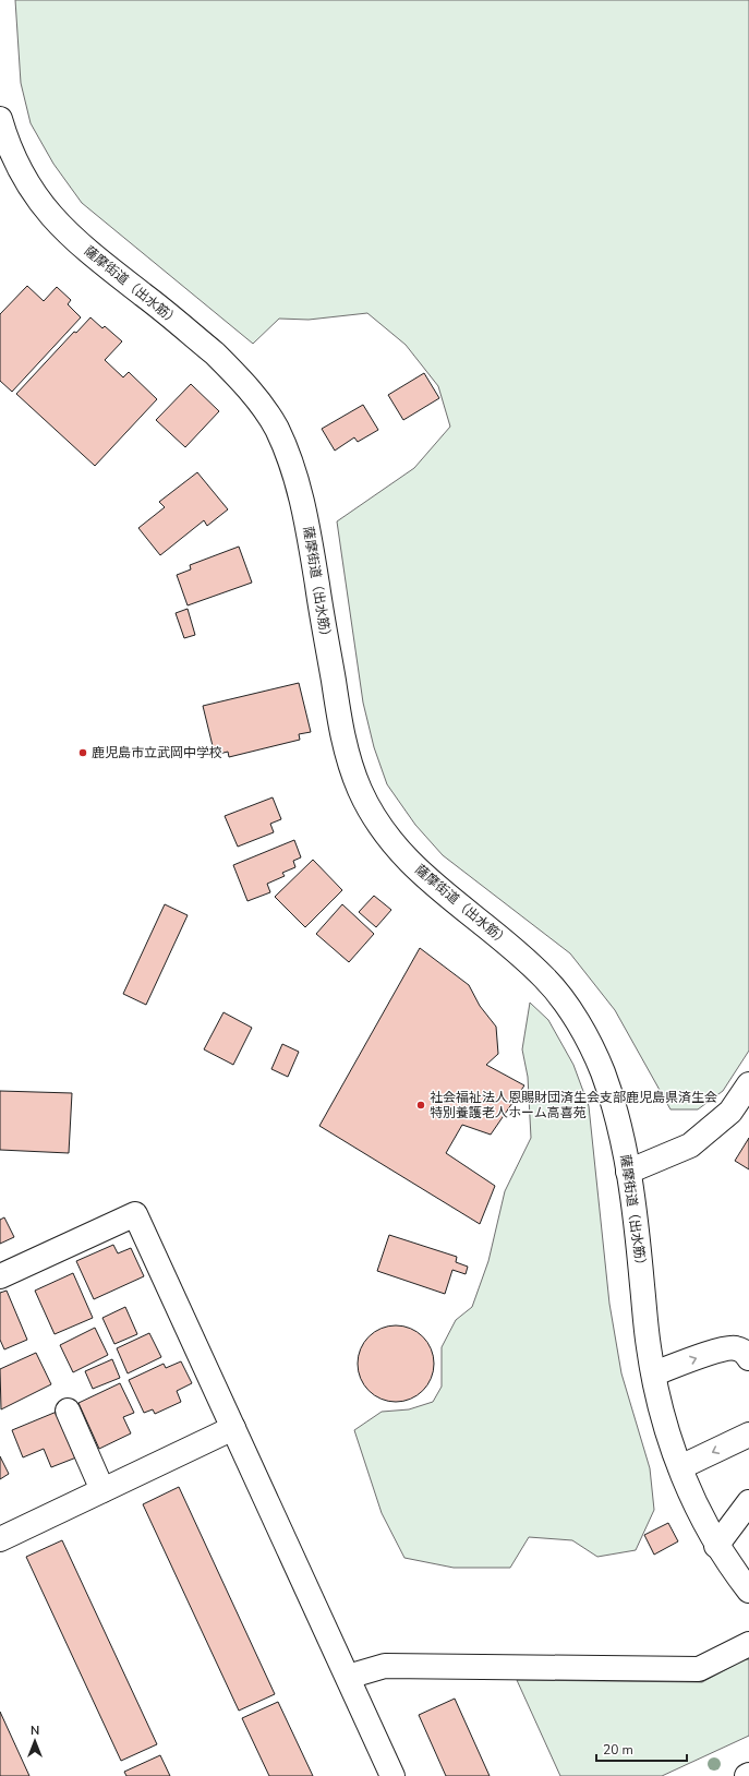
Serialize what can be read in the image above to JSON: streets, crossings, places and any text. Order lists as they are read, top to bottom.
{
  "streets": {
    "street": ["薩摩街道（出水筋）"]
  },
  "places": ["鹿児島市立武岡中学校", "社会福祉法人恩賜財団済生会支部鹿児島県済生会 特別養護老人ホーム高喜苑"],
  "scale_bar": "20 m",
  "north": "top"
}
